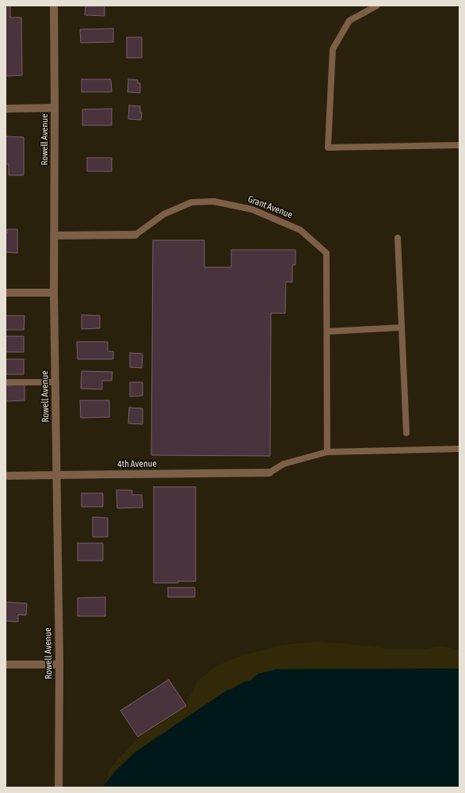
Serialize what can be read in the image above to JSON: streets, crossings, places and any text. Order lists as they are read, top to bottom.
{
  "streets": {
    "street": ["Rowell Avenue", "Grant Avenue", "4th Avenue"]
  },
  "crossings": [
    ["Rowell Avenue", "Grant Avenue"],
    ["Rowell Avenue", "4th Avenue"]
  ]
}
